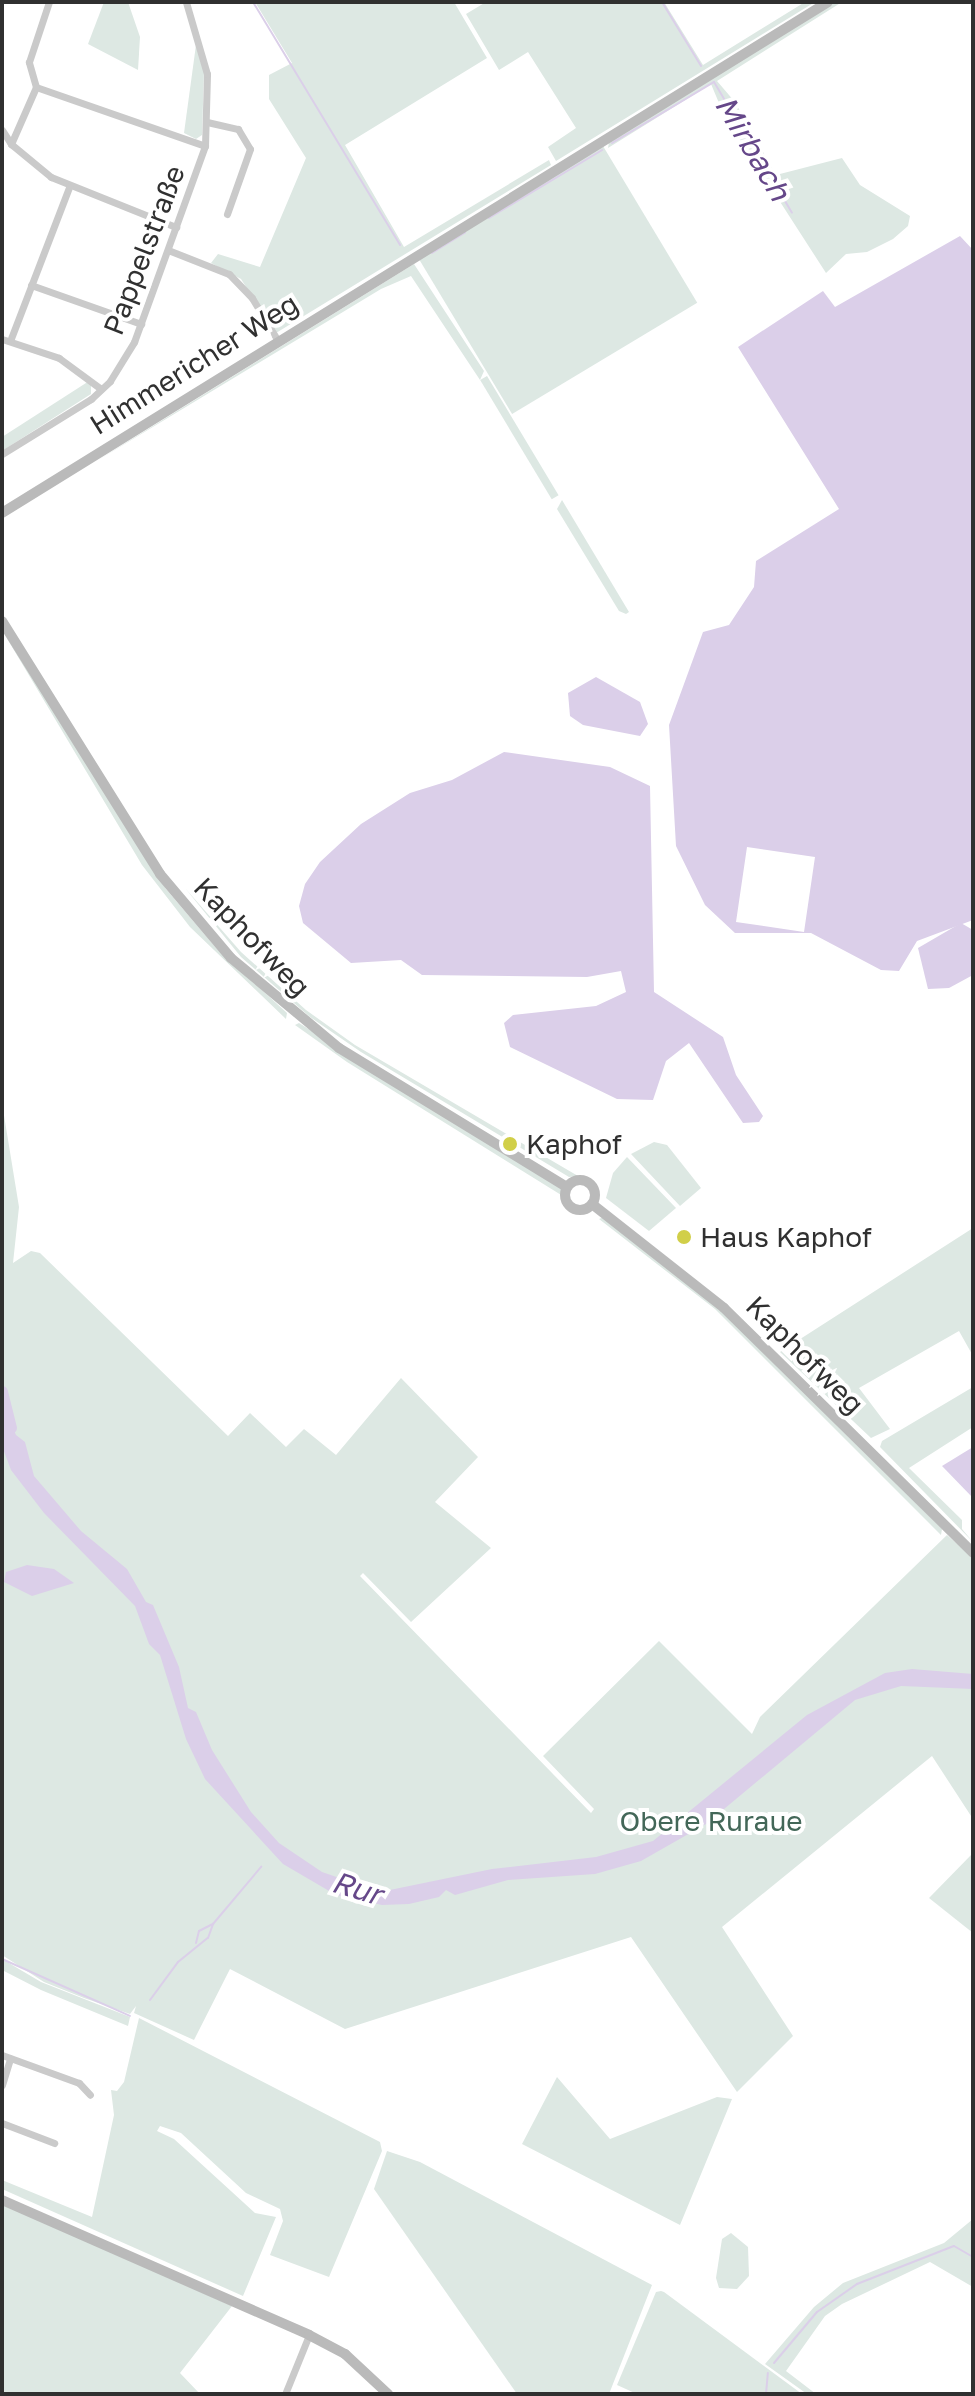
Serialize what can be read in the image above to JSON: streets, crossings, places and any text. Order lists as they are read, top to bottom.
{
  "streets": {
    "main road": ["Himmericher Weg", "Kaphofweg"],
    "street": ["Pappelstraße"]
  },
  "water": ["Mirbach", "Rur"],
  "parks": ["Obere Ruraue"],
  "places": ["Kaphof", "Haus Kaphof"]
}
